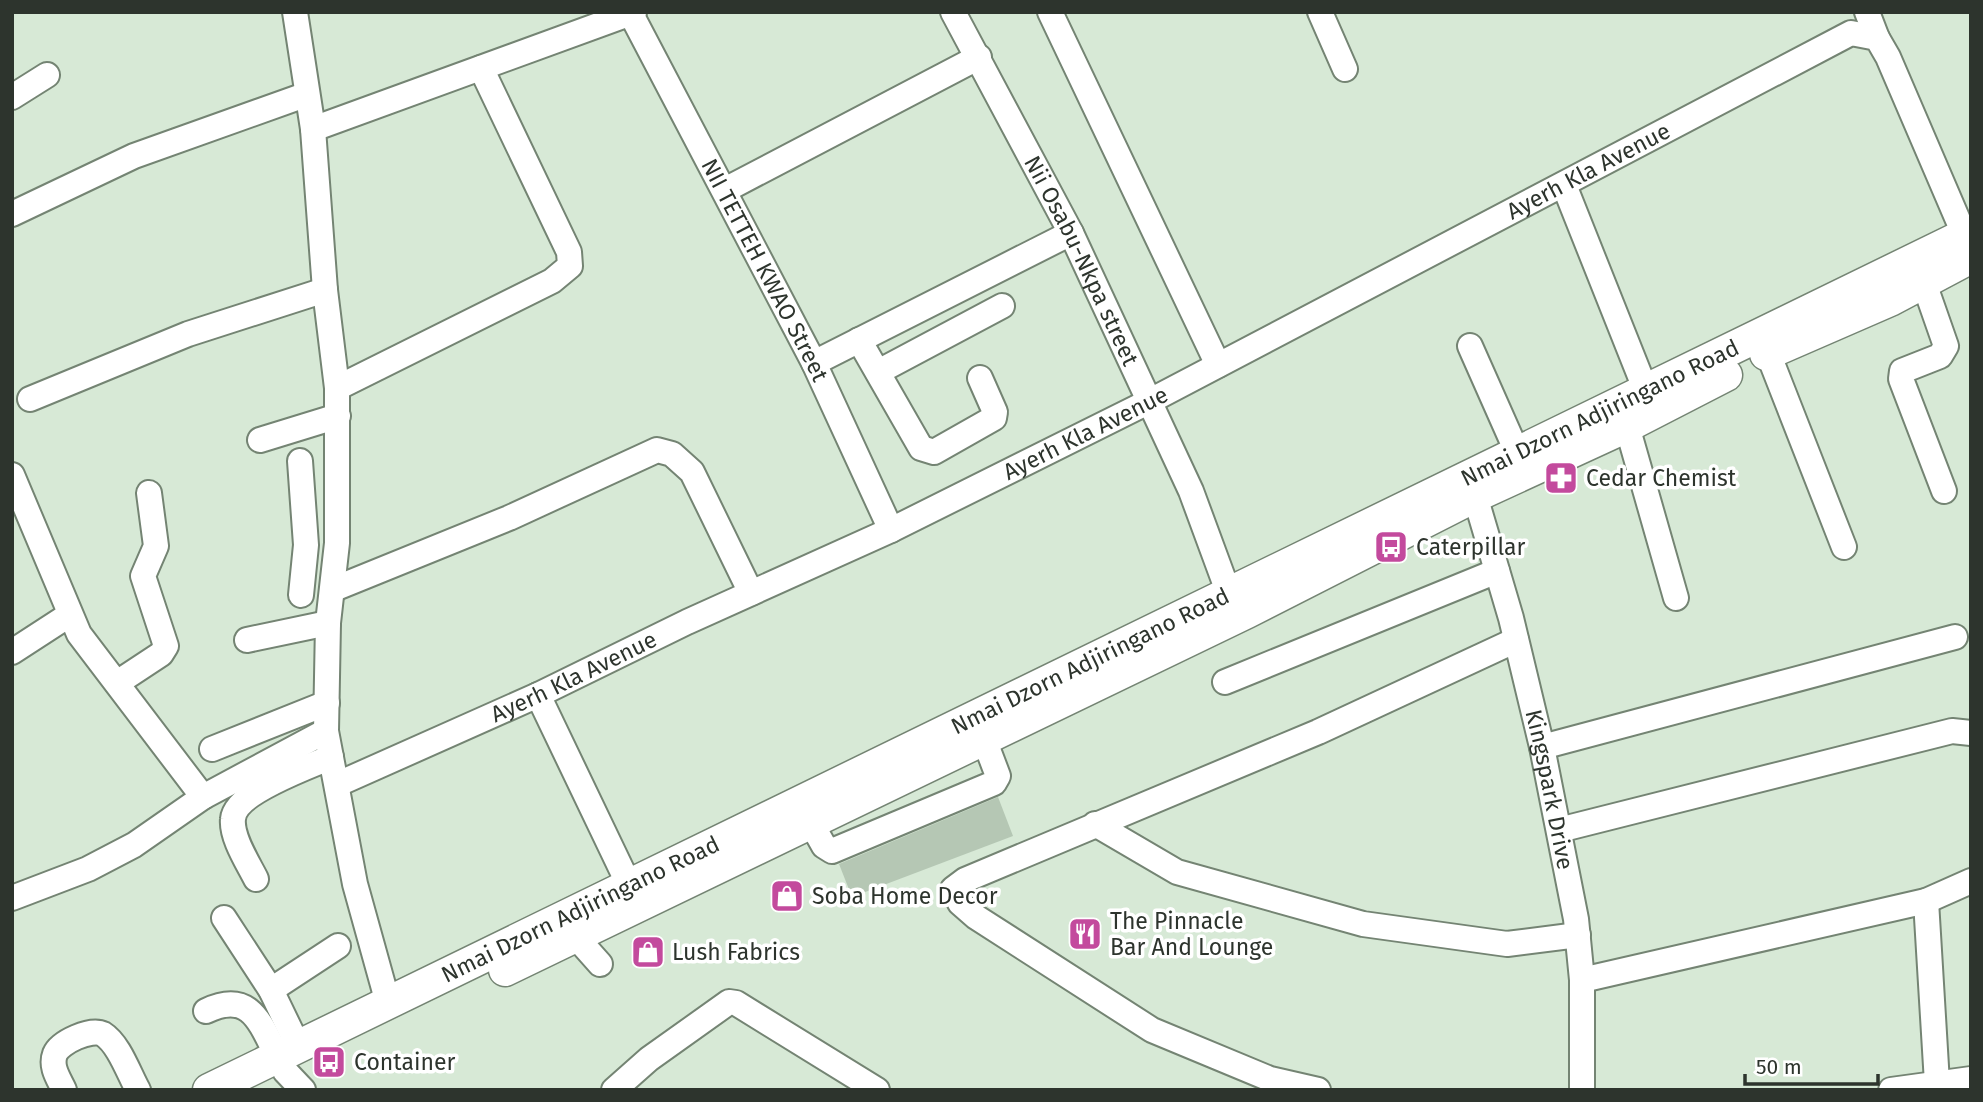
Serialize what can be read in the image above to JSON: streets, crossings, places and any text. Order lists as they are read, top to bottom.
{
  "streets": {
    "main road": ["Nmai Dzorn Adjiringano Road"],
    "street": [
      "Ayerh Kla Avenue",
      "Nii Osabu-Nkpa street",
      "NII TETTEH KWAO Street",
      "Kingspark Drive"
    ]
  },
  "crossings": [
    ["Ayerh Kla Avenue", "Nii Osabu-Nkpa street"],
    ["Ayerh Kla Avenue", "NII TETTEH KWAO Street"],
    ["Nii Osabu-Nkpa street", "Nmai Dzorn Adjiringano Road"],
    ["Nmai Dzorn Adjiringano Road", "Kingspark Drive"]
  ],
  "places": {
    "pharmacy": ["Cedar Chemist"],
    "bus stop": ["Caterpillar", "Container"],
    "shop": ["Soba Home Decor", "Lush Fabrics"],
    "restaurant": ["The Pinnacle Bar And Lounge"]
  },
  "scale_bar": "50 m"
}
